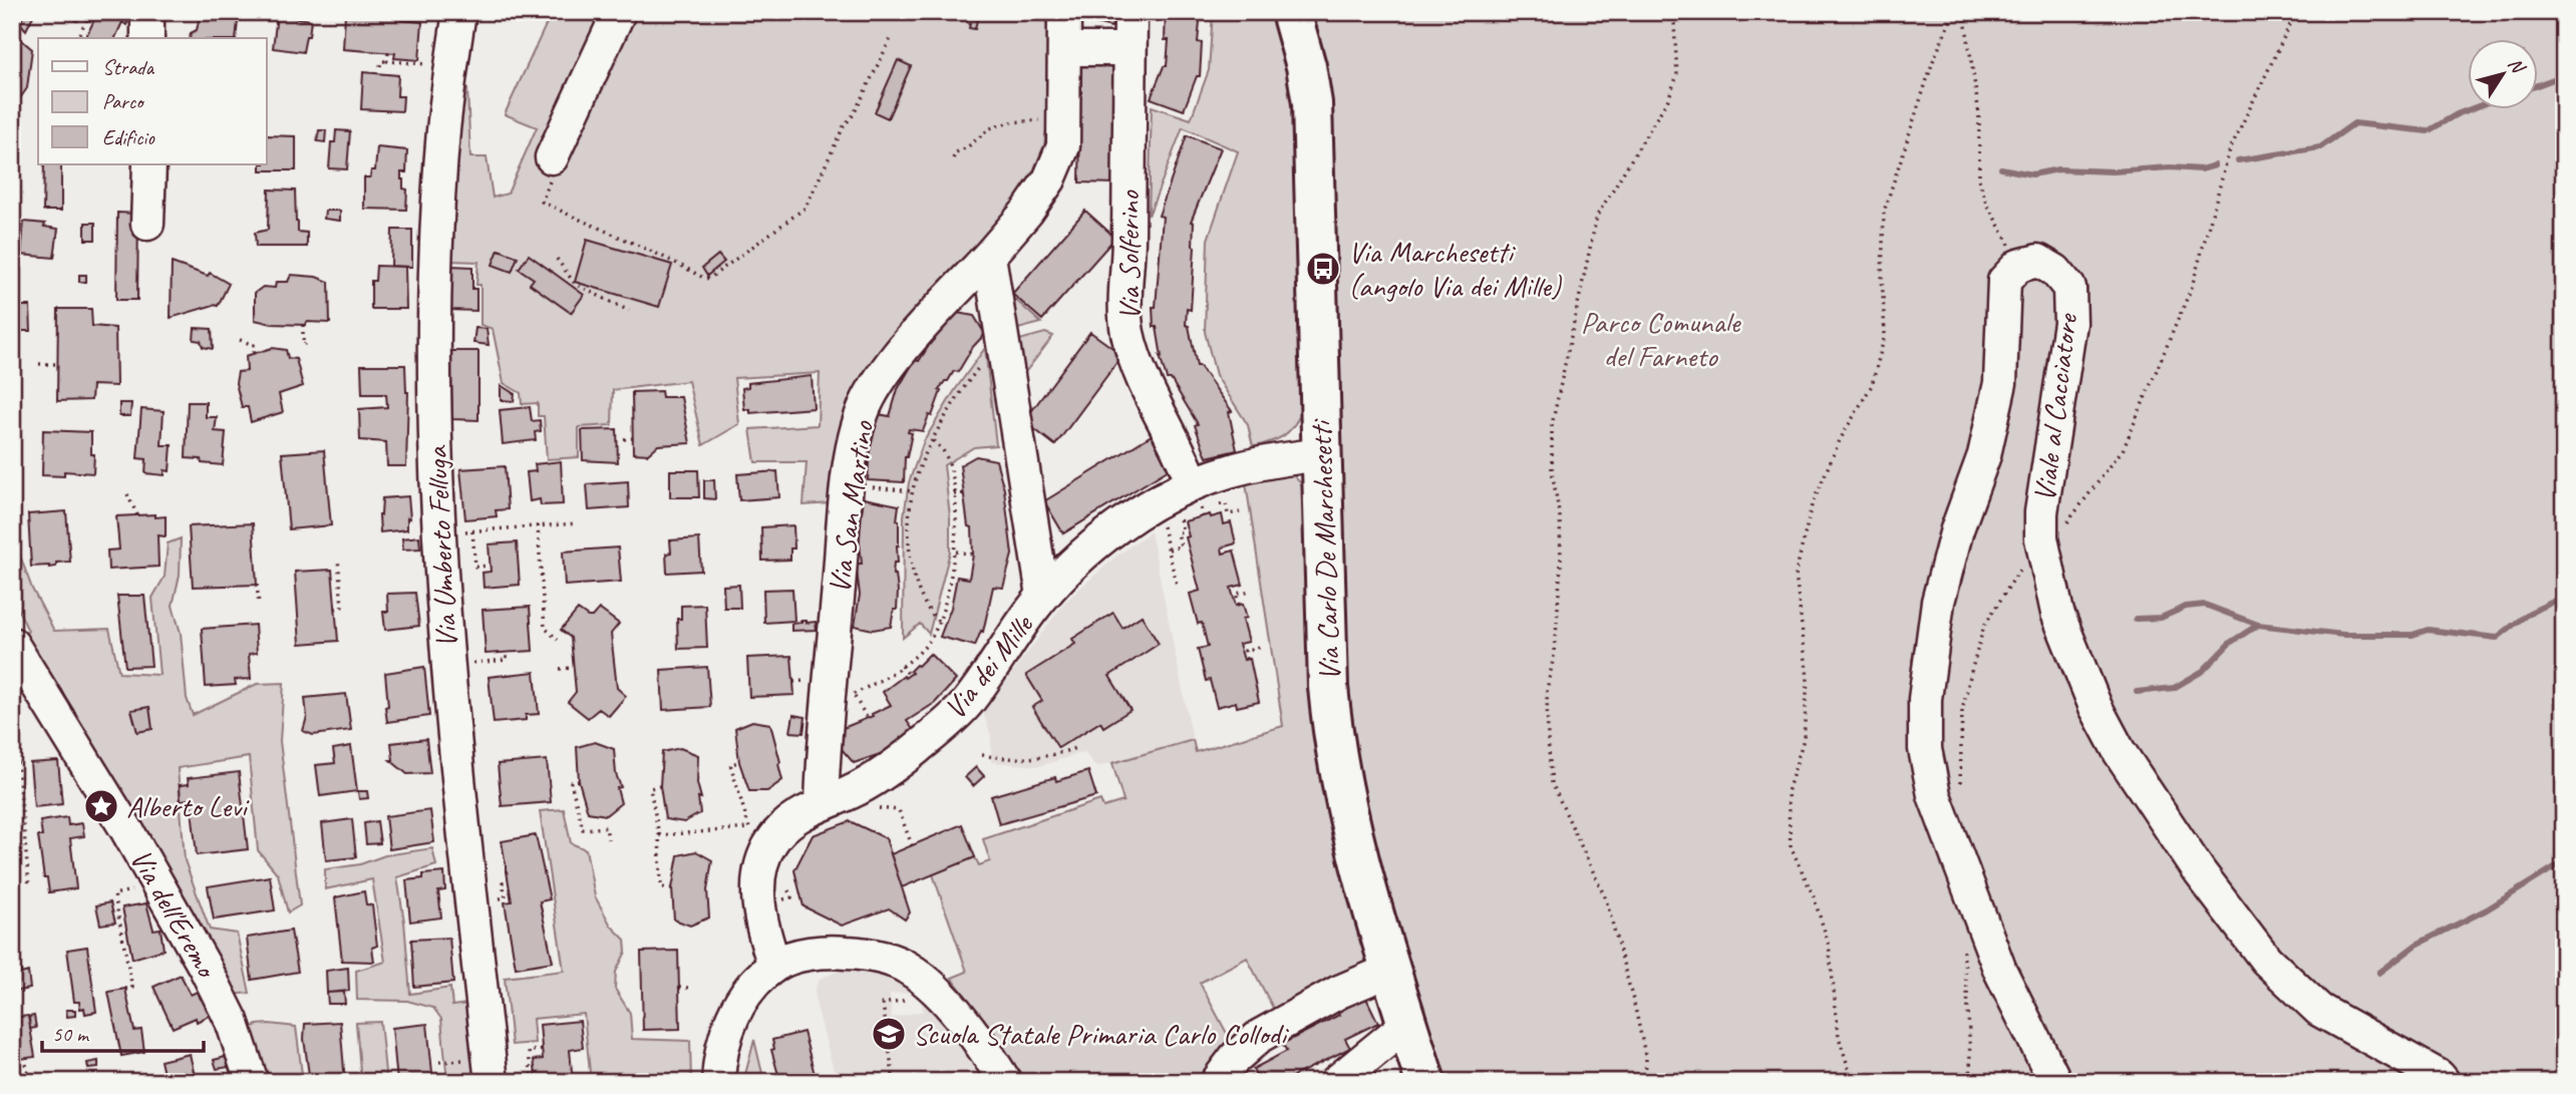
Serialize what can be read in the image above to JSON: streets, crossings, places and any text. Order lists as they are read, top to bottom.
{
  "streets": {
    "main road": ["Via Carlo De Marchesetti"],
    "street": [
      "Via Solferino",
      "Viale al Cacciatore",
      "Via San Martino",
      "Via Umberto Felluga",
      "Via dei Mille",
      "Via dell'Eremo"
    ]
  },
  "crossings": [
    ["Via Solferino", "Via dei Mille"],
    ["Via San Martino", "Via dei Mille"],
    ["Via Carlo De Marchesetti", "Via dei Mille"]
  ],
  "parks": ["Parco Comunale del Farneto"],
  "places": {
    "bus stop": ["Via Marchesetti (angolo Via dei Mille)"],
    "place": ["Alberto Levi"],
    "school or university": ["Scuola Statale Primaria Carlo Collodi"]
  },
  "legend": ["Strada", "Parco", "Edificio"],
  "scale_bar": "50 m",
  "north": "top right"
}
